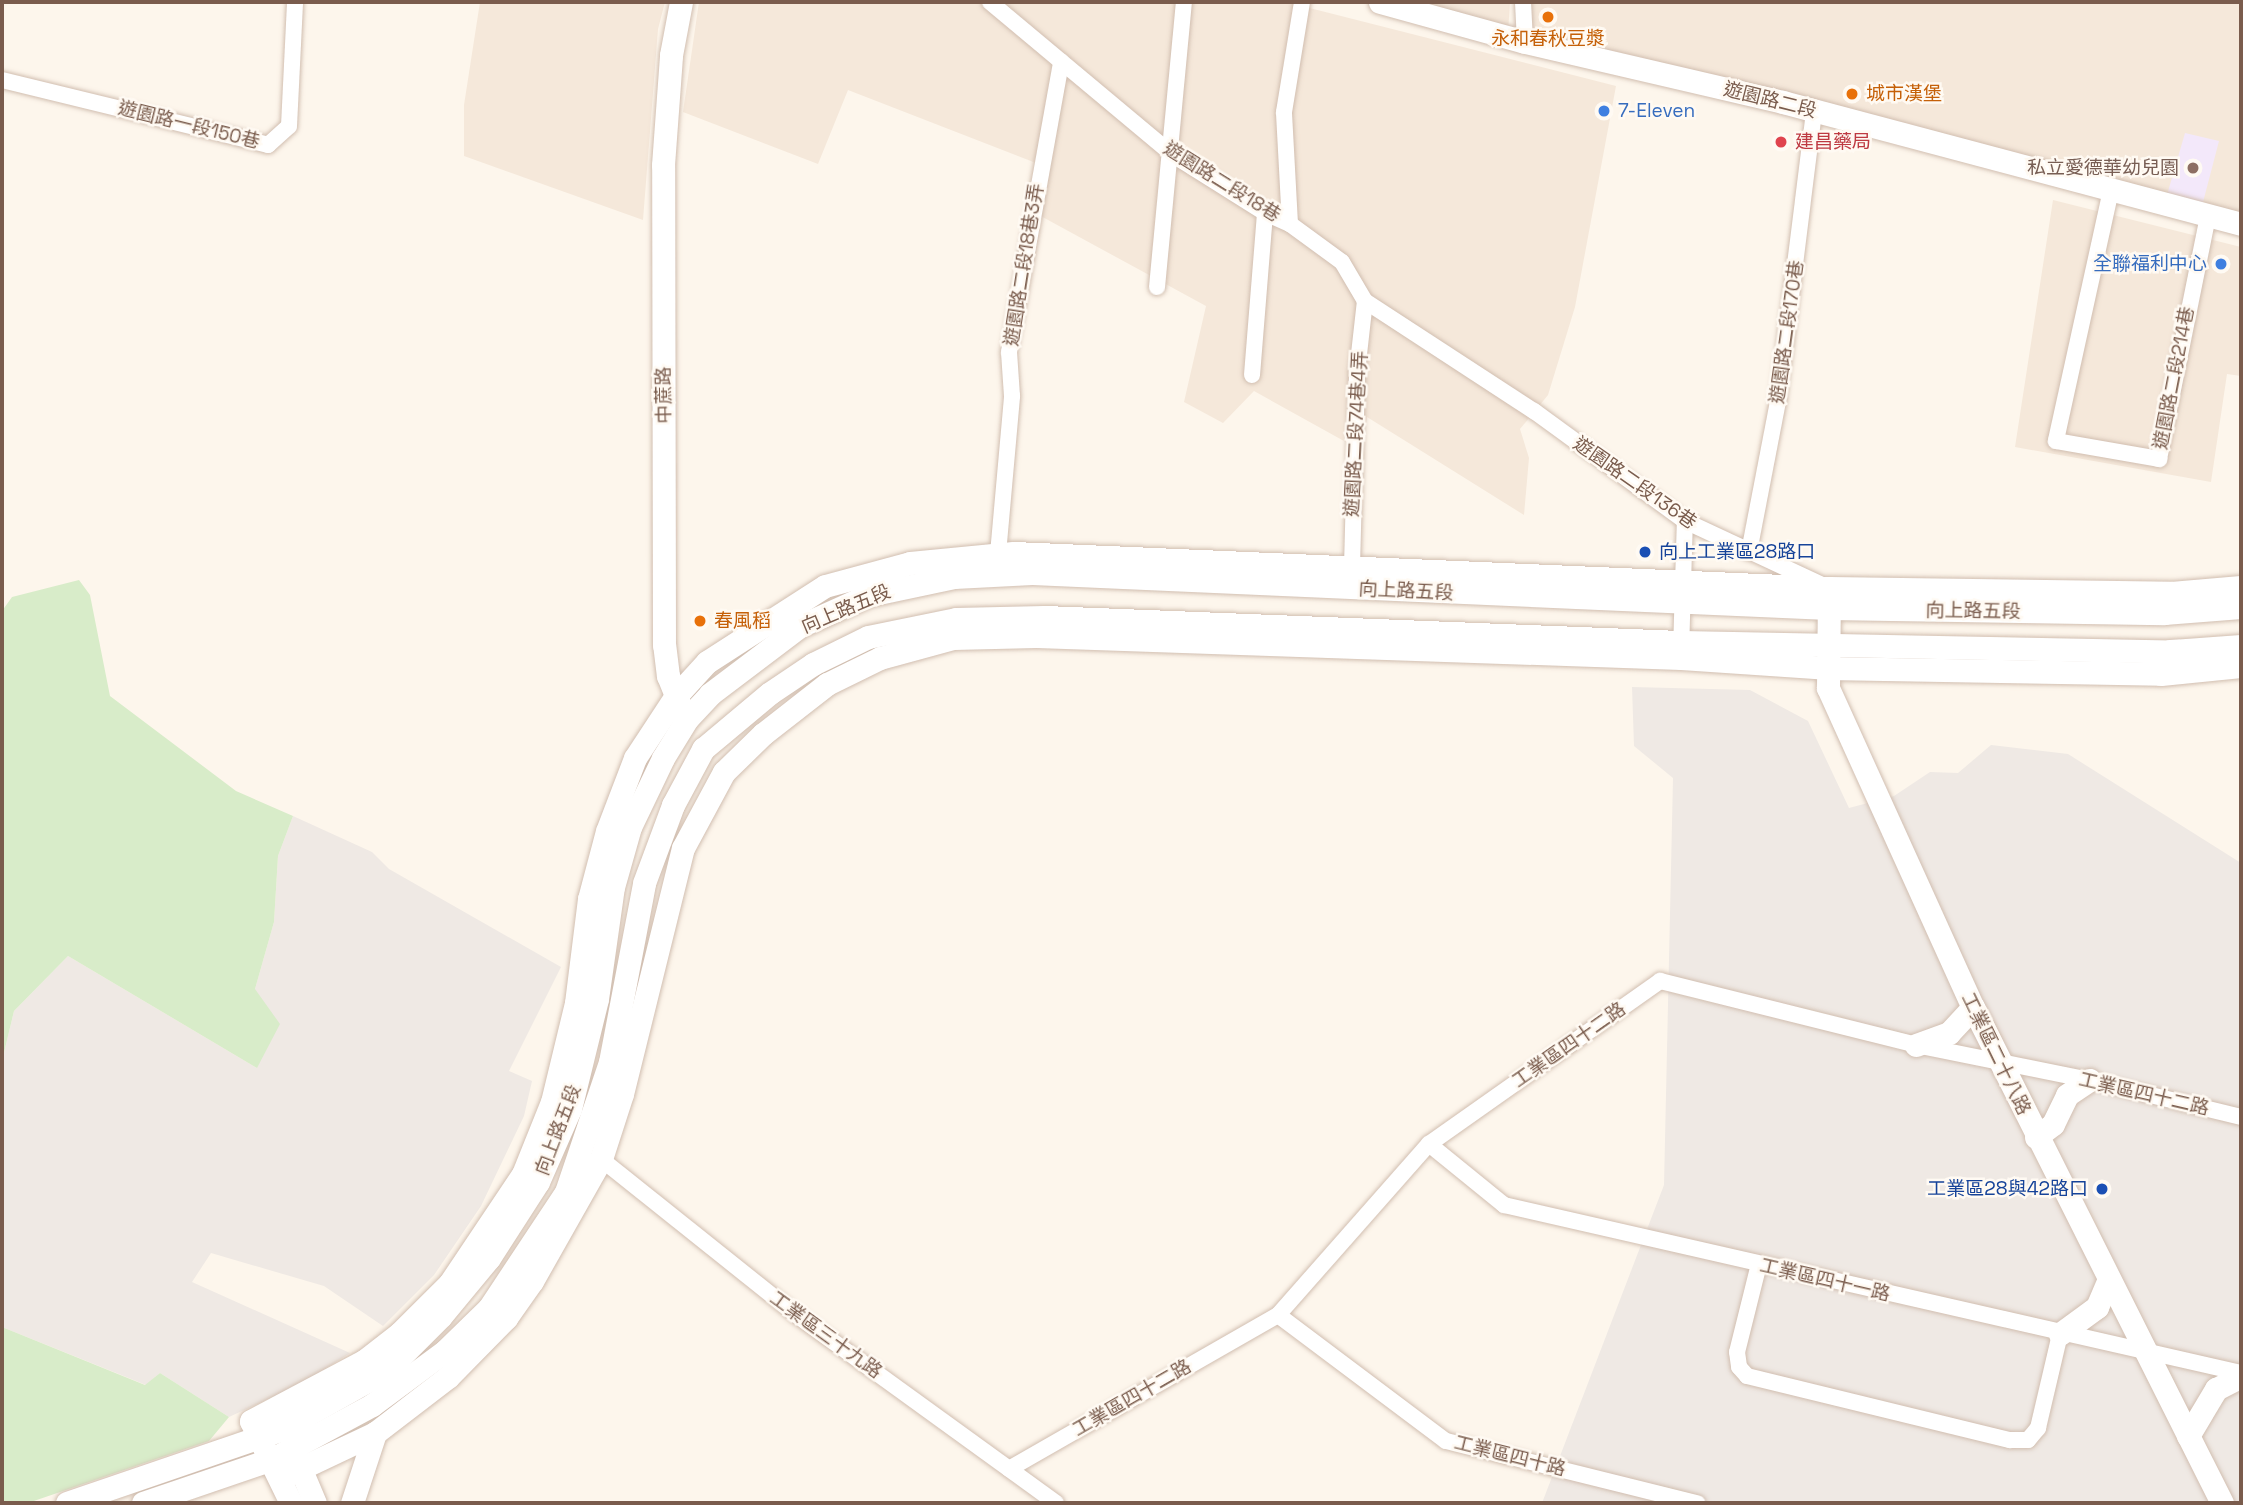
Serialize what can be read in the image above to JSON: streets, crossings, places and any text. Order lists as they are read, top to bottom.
{
  "streets": {
    "main road": [
      "遊園路二段",
      "中蔗路",
      "向上路五段",
      "工業區二十八路"
    ],
    "street": [
      "遊園路一段150巷",
      "遊園路二段18巷",
      "遊園路二段18巷3弄",
      "遊園路二段170巷",
      "遊園路二段214巷",
      "遊園路二段74巷4弄",
      "遊園路二段136巷",
      "工業區四十二路",
      "工業區四十一路",
      "工業區三十九路",
      "工業區四十路"
    ]
  },
  "crossings": [
    ["遊園路二段", "遊園路二段170巷"],
    ["遊園路二段", "遊園路二段214巷"],
    ["遊園路二段18巷", "遊園路二段18巷3弄"],
    ["遊園路二段18巷", "遊園路二段74巷4弄"],
    ["遊園路二段18巷", "遊園路二段136巷"],
    ["遊園路二段18巷3弄", "向上路五段"],
    ["遊園路二段170巷", "遊園路二段136巷"],
    ["中蔗路", "向上路五段"],
    ["遊園路二段74巷4弄", "向上路五段"],
    ["遊園路二段136巷", "向上路五段"],
    ["遊園路二段136巷", "工業區二十八路"],
    ["向上路五段", "工業區二十八路"],
    ["向上路五段", "工業區三十九路"],
    ["工業區四十二路", "工業區二十八路"],
    ["工業區四十二路", "工業區四十一路"],
    ["工業區四十二路", "工業區三十九路"],
    ["工業區四十二路", "工業區四十路"],
    ["工業區二十八路", "工業區四十一路"]
  ],
  "places": [
    "永和春秋豆漿",
    "城市漢堡",
    "7-Eleven",
    "建昌藥局",
    "私立愛德華幼兒園",
    "全聯福利中心",
    "向上工業區28路口",
    "春風稻",
    "工業區28與42路口"
  ]
}
